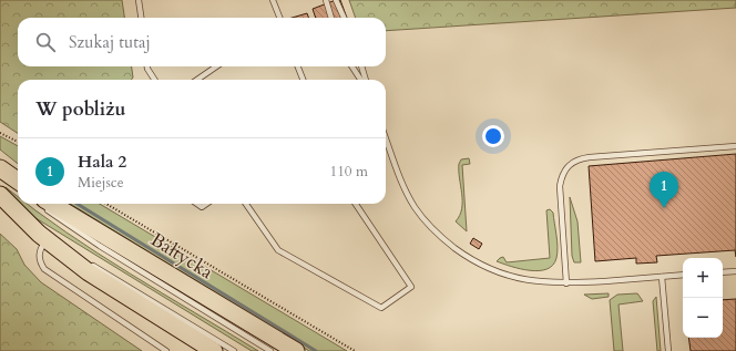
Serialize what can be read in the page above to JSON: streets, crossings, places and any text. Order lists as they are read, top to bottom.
{
  "streets": {
    "main road": ["Bałtycka"]
  },
  "page": {
    "search": "Szukaj tutaj",
    "heading": "W pobliżu",
    "list": [
      {
        "mark": "1",
        "name": "Hala 2",
        "note": "Miejsce",
        "value": "110 m"
      }
    ],
    "pins": "1",
    "map_buttons": ["+", "−"]
  }
}
